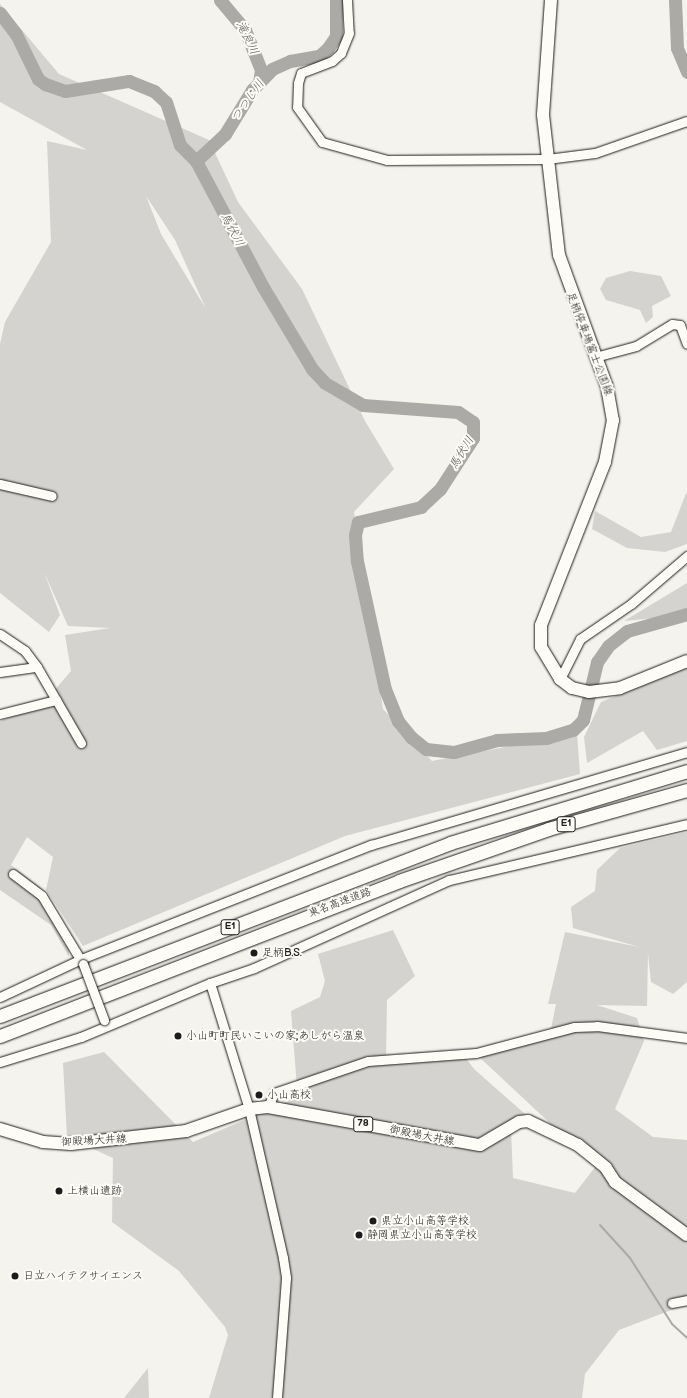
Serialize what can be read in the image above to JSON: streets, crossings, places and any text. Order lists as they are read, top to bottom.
{
  "streets": {
    "highway": ["E1", "東名高速道路"],
    "main road": ["足柄停車場富士公園線", "78", "御殿場大井線"]
  },
  "water": ["滝良川", "つつじ川", "馬伏川"],
  "places": [
    "足柄B.S.",
    "小山町町民いこいの家;あしがら温泉",
    "小山高校",
    "上横山遺跡",
    "県立小山高等学校",
    "静岡県立小山高等学校",
    "日立ハイテクサイエンス"
  ]
}
